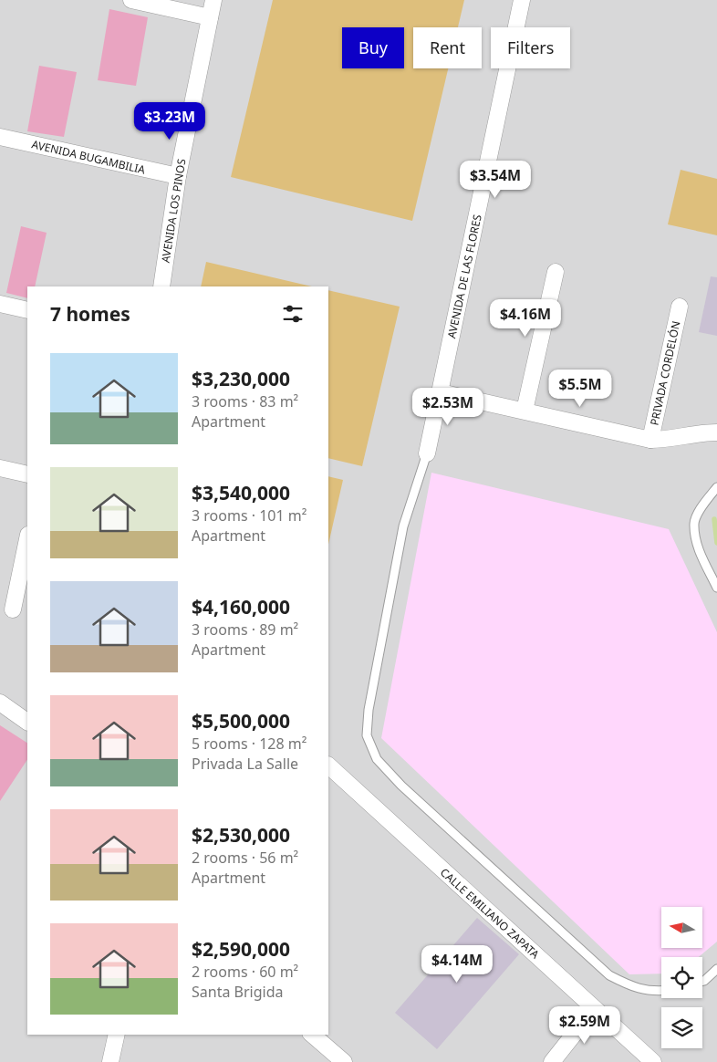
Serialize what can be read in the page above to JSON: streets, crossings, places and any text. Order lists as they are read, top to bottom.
{
  "streets": {
    "street": [
      "AVENIDA BUGAMBILIA",
      "AVENIDA LOS PINOS",
      "AVENIDA DE LAS FLORES",
      "PRIVADA CORDELÓN",
      "CALLE EMILIANO ZAPATA"
    ]
  },
  "crossings": [
    ["AVENIDA BUGAMBILIA", "AVENIDA LOS PINOS"]
  ],
  "north": "left",
  "page": {
    "chip": ["Buy", "Rent", "Filters"],
    "price": [
      "$3.23M",
      "$3.54M",
      "$4.16M",
      "$5.5M",
      "$2.53M",
      "$4.14M",
      "$2.59M"
    ],
    "heading": "7 homes",
    "list": [
      {
        "name": "$3,230,000",
        "note": "3 rooms · 83 m² · Apartment"
      },
      {
        "name": "$3,540,000",
        "note": "3 rooms · 101 m² · Apartment"
      },
      {
        "name": "$4,160,000",
        "note": "3 rooms · 89 m² · Apartment"
      },
      {
        "name": "$5,500,000",
        "note": "5 rooms · 128 m² · Privada La Salle"
      },
      {
        "name": "$2,530,000",
        "note": "2 rooms · 56 m² · Apartment"
      },
      {
        "name": "$2,590,000",
        "note": "2 rooms · 60 m² · Santa Brigida"
      }
    ]
  }
}
